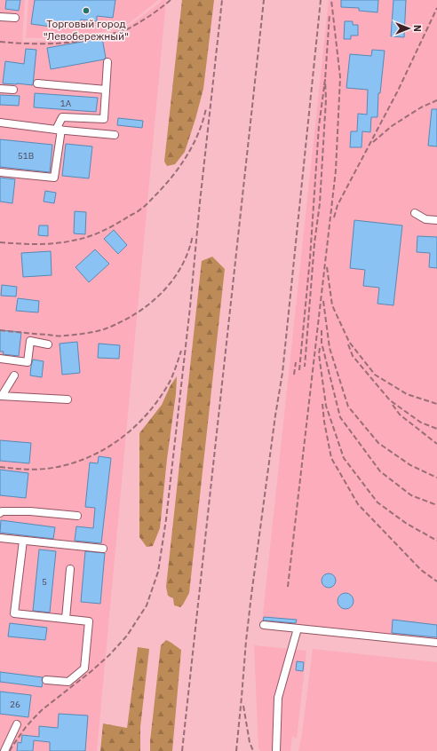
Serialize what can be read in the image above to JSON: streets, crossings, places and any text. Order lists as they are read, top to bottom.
{
  "places": ["Торговый город \"Левобережный\""],
  "house_numbers": [
    "1А",
    "51В",
    "5",
    "26"
  ],
  "north": "right"
}
